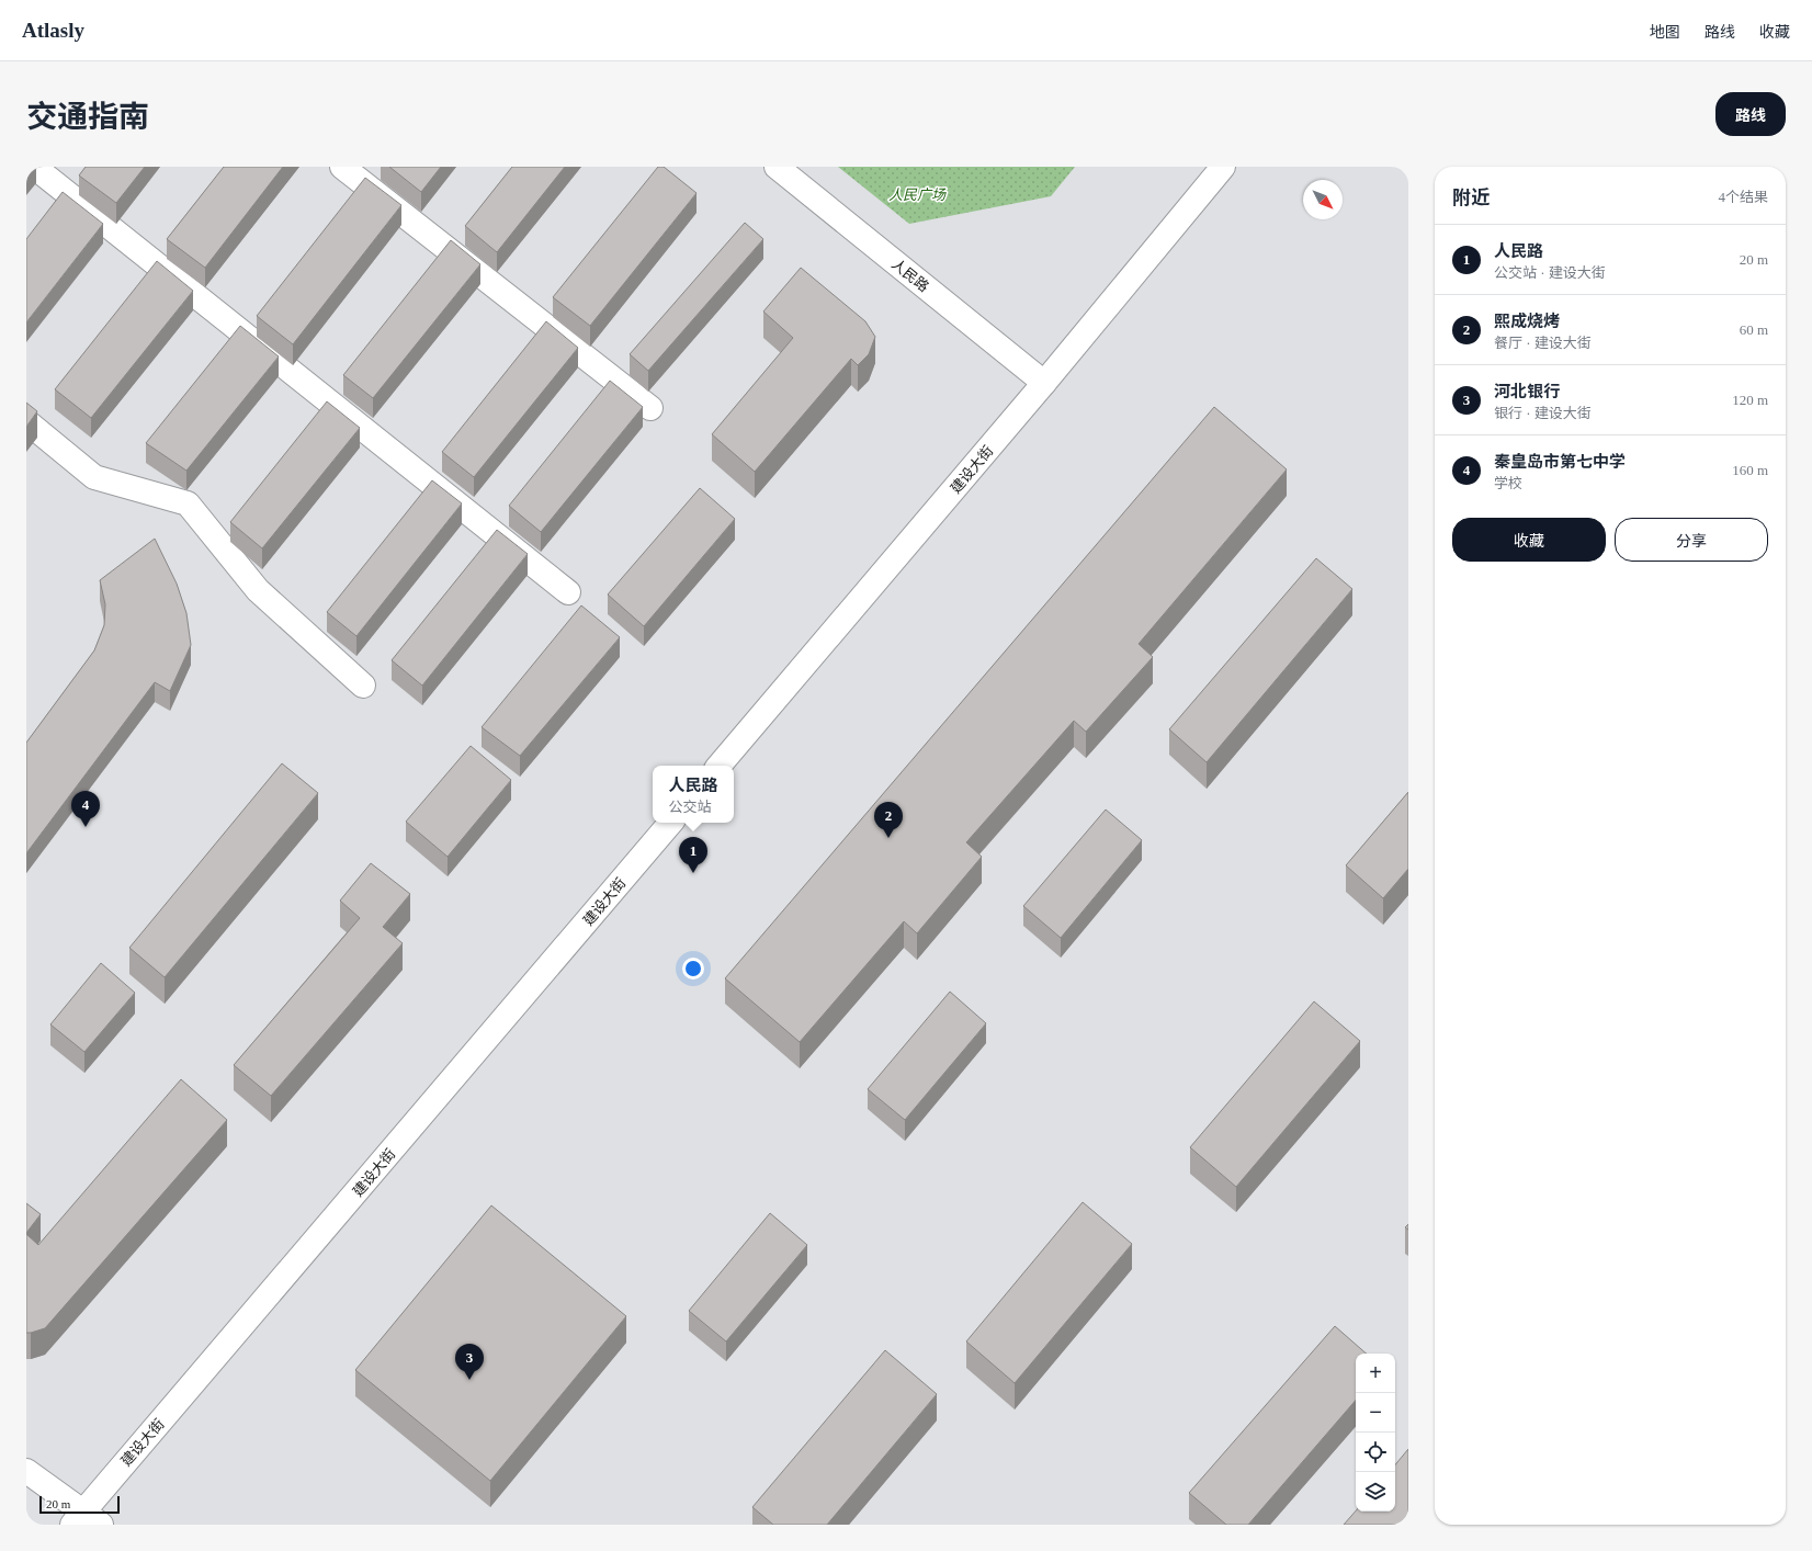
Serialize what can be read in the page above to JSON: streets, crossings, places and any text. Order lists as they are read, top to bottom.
{
  "streets": {
    "main road": ["人民路", "建设大街"]
  },
  "crossings": [
    ["人民路", "建设大街"]
  ],
  "parks": ["人民广场"],
  "scale_bar": "20 m",
  "north": "bottom right",
  "page": {
    "header": "Atlasly",
    "nav": ["地图", "路线", "收藏"],
    "title": "交通指南",
    "buttons": [
      "路线",
      ["收藏", "分享"]
    ],
    "heading": ["附近", "4个结果"],
    "list": [
      {
        "mark": "1",
        "name": "人民路",
        "note": "公交站 · 建设大街",
        "value": "20 m"
      },
      {
        "mark": "2",
        "name": "熙成烧烤",
        "note": "餐厅 · 建设大街",
        "value": "60 m"
      },
      {
        "mark": "3",
        "name": "河北银行",
        "note": "银行 · 建设大街",
        "value": "120 m"
      },
      {
        "mark": "4",
        "name": "秦皇岛市第七中学",
        "note": "学校",
        "value": "160 m"
      }
    ],
    "popup": ["人民路", "公交站"],
    "pins": [
      "4",
      "2",
      "1",
      "3"
    ],
    "map_buttons": ["+", "−"],
    "scale": "20 m"
  }
}
